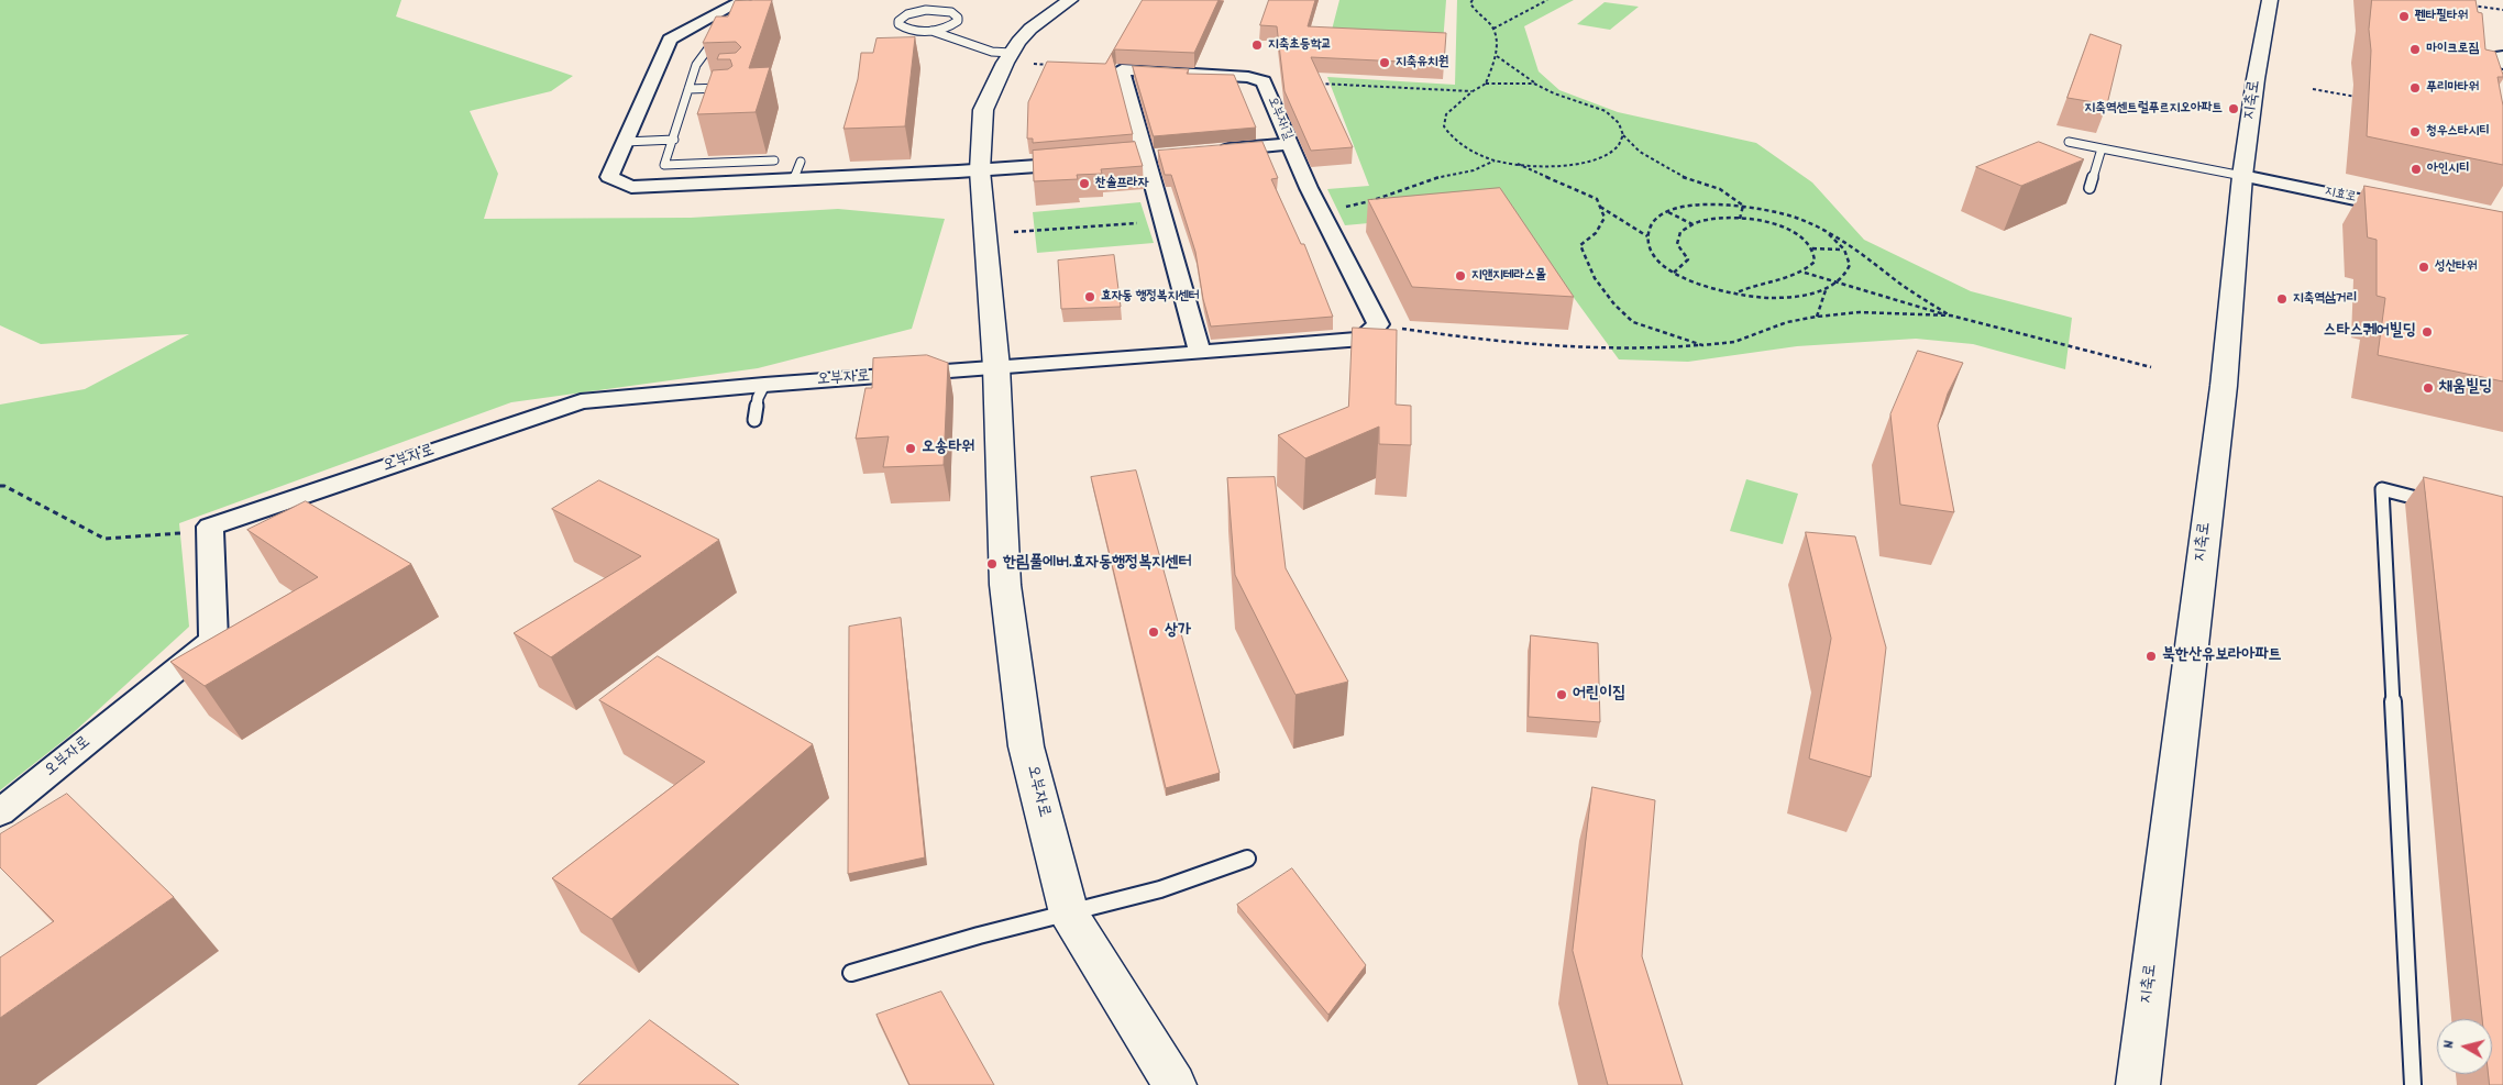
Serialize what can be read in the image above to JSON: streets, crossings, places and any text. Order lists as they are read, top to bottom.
{
  "streets": {
    "main road": ["지축로", "오부자로"],
    "street": ["오부자1길", "지효로"]
  },
  "crossings": [
    ["지축로", "지효로"]
  ],
  "places": [
    "펜타필타워",
    "지축초등학교",
    "마이크로짐",
    "지축유치원",
    "푸리마타워",
    "지축역센트럴푸르지오아파트",
    "청우스타시티",
    "아인시티",
    "찬솔프라자",
    "성산타워",
    "지앤지테라스몰",
    "효자동 행정복지센터",
    "지축역삼거리",
    "스타스퀘어빌딩",
    "채움빌딩",
    "오송타워",
    "한림풀에버.효자동행정복지센터",
    "상가",
    "북한산유보라아파트",
    "어린이집"
  ],
  "north": "left"
}
